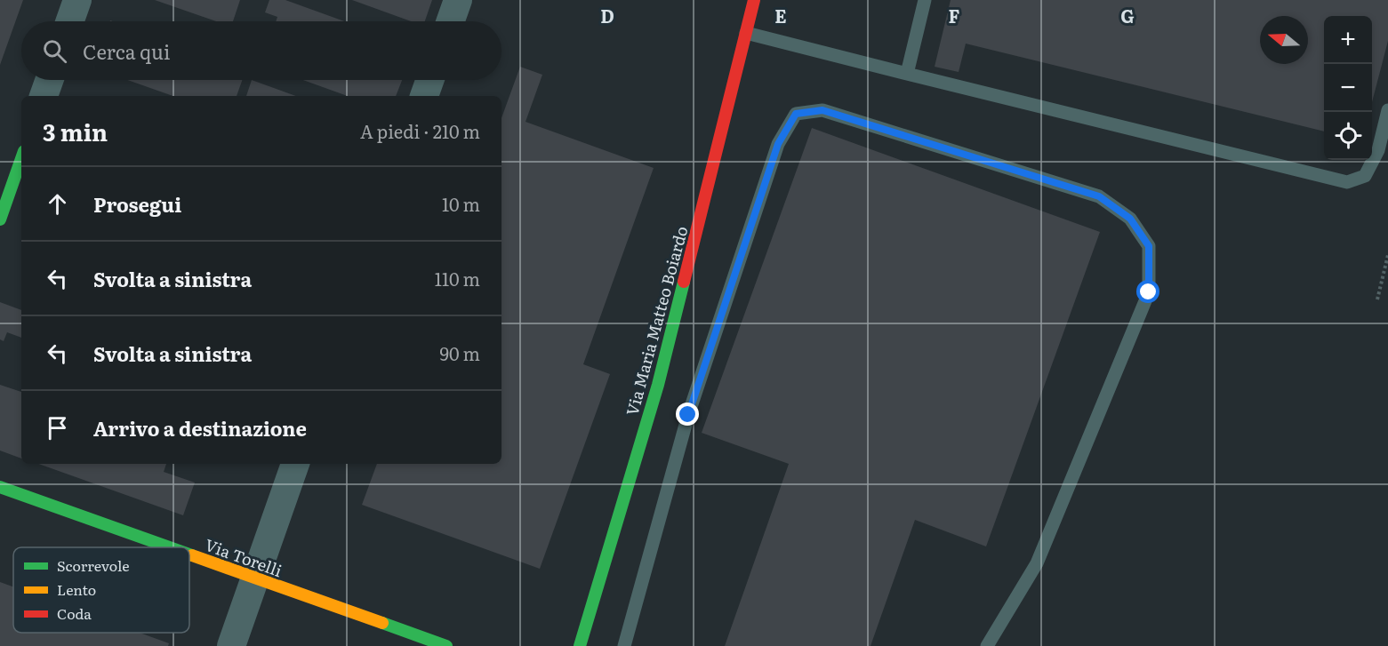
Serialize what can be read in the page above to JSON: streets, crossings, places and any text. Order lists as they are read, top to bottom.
{
  "streets": {
    "street": ["Via Maria Matteo Boiardo", "Via Torelli"]
  },
  "legend": ["Scorrevole", "Lento", "Coda"],
  "north": "left",
  "page": {
    "map_buttons": ["+", "−"],
    "search": "Cerca qui",
    "heading": ["3 min", "A piedi · 210 m"],
    "list": [
      ["Prosegui", "10 m"],
      ["Svolta a sinistra", "110 m"],
      ["Svolta a sinistra", "90 m"],
      "Arrivo a destinazione"
    ]
  },
  "grid": {
    "columns": [
      "D",
      "E",
      "F",
      "G"
    ]
  }
}
